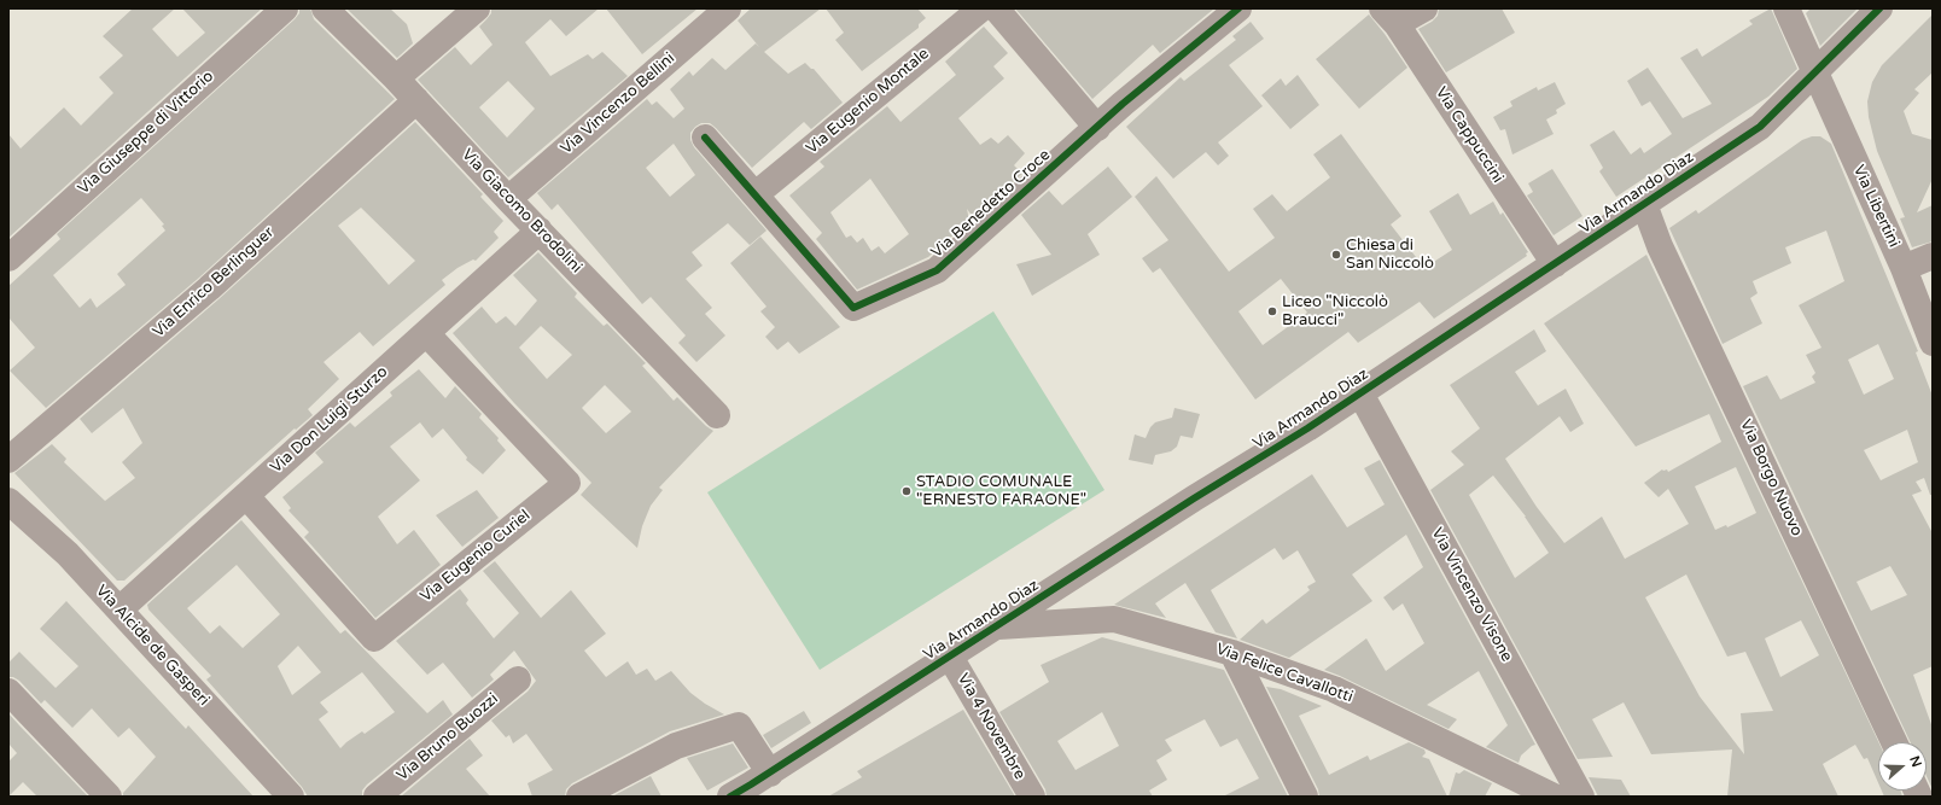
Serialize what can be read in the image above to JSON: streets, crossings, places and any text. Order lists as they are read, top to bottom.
{
  "streets": {
    "street": [
      "Via Eugenio Montale",
      "Via Vincenzo Bellini",
      "Via Giuseppe di Vittorio",
      "Via Cappuccini",
      "Via Armando Diaz",
      "Via Benedetto Croce",
      "Via Libertini",
      "Via Giacomo Brodolini",
      "Via Enrico Berlinguer",
      "Via Don Luigi Sturzo",
      "Via Borgo Nuovo",
      "Via Eugenio Curiel",
      "Via Vincenzo Visone",
      "Via Alcide de Gasperi",
      "Via Felice Cavallotti",
      "Via 4 Novembre",
      "Via Bruno Buozzi"
    ]
  },
  "crossings": [
    ["Via Eugenio Montale", "Via Benedetto Croce"],
    ["Via Vincenzo Bellini", "Via Giacomo Brodolini"],
    ["Via Cappuccini", "Via Armando Diaz"],
    ["Via Armando Diaz", "Via Libertini"],
    ["Via Armando Diaz", "Via Borgo Nuovo"],
    ["Via Armando Diaz", "Via Vincenzo Visone"],
    ["Via Armando Diaz", "Via Felice Cavallotti"],
    ["Via Armando Diaz", "Via 4 Novembre"],
    ["Via Giacomo Brodolini", "Via Enrico Berlinguer"],
    ["Via Giacomo Brodolini", "Via Don Luigi Sturzo"],
    ["Via Don Luigi Sturzo", "Via Eugenio Curiel"],
    ["Via Don Luigi Sturzo", "Via Alcide de Gasperi"]
  ],
  "places": ["Chiesa di San Niccolò", "Liceo \"Niccolò Braucci\"", "STADIO COMUNALE \"ERNESTO FARAONE\""],
  "north": "right"
}
